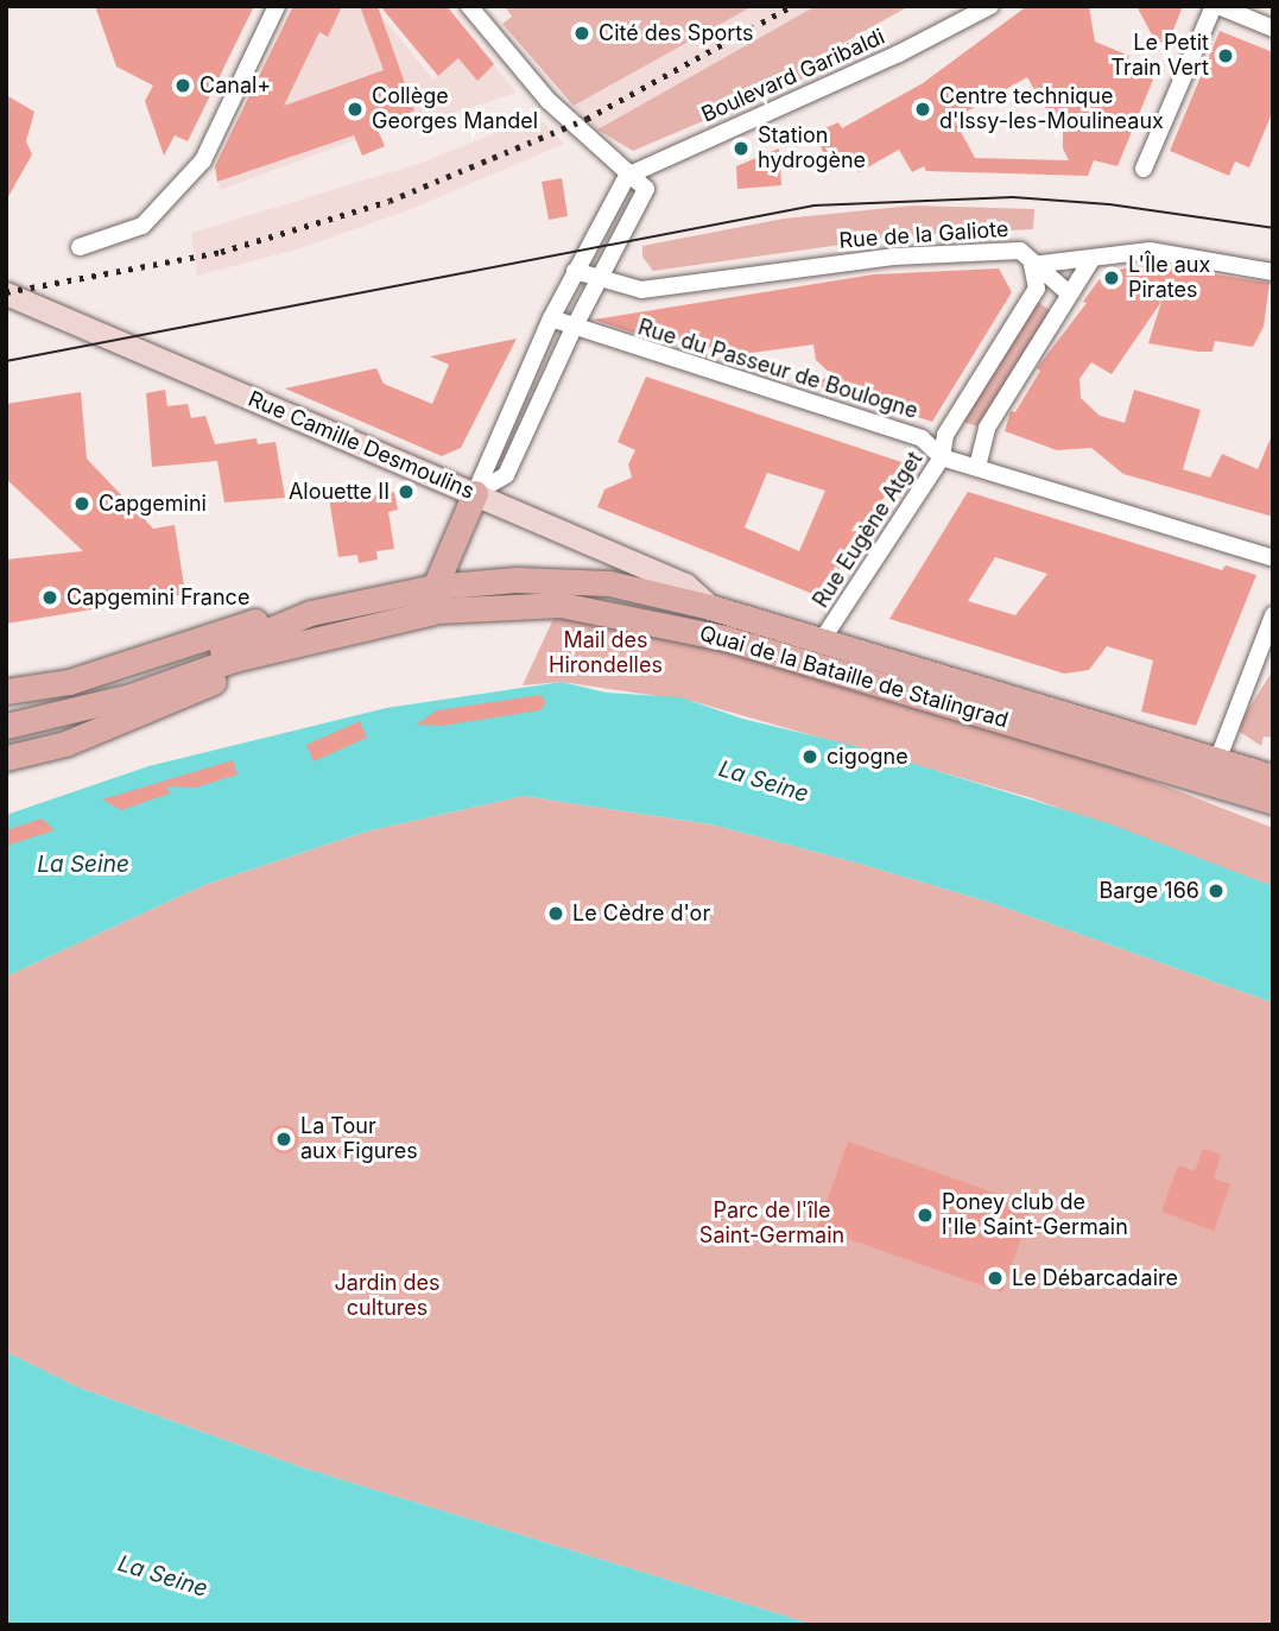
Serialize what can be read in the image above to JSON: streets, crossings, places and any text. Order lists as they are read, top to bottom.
{
  "streets": {
    "main road": ["Quai de la Bataille de Stalingrad"],
    "street": [
      "Boulevard Garibaldi",
      "Rue de la Galiote",
      "Rue du Passeur de Boulogne",
      "Rue Camille Desmoulins",
      "Rue Eugène Atget"
    ]
  },
  "crossings": [
    ["Rue de la Galiote", "Rue Eugène Atget"],
    ["Rue du Passeur de Boulogne", "Rue Eugène Atget"],
    ["Rue Camille Desmoulins", "Quai de la Bataille de Stalingrad"],
    ["Rue Eugène Atget", "Quai de la Bataille de Stalingrad"]
  ],
  "water": ["La Seine"],
  "parks": ["Mail des Hirondelles", "Parc de l'île Saint-Germain", "Jardin des cultures"],
  "places": [
    "Cité des Sports",
    "Le Petit Train Vert",
    "Canal+",
    "Collège Georges Mandel",
    "Centre technique d'Issy-les-Moulineaux",
    "Station hydrogène",
    "L'Île aux Pirates",
    "Alouette II",
    "Capgemini",
    "Capgemini France",
    "cigogne",
    "Barge 166",
    "Le Cèdre d'or",
    "La Tour aux Figures",
    "Poney club de l'Ile Saint-Germain",
    "Le Débarcadaire"
  ]
}
